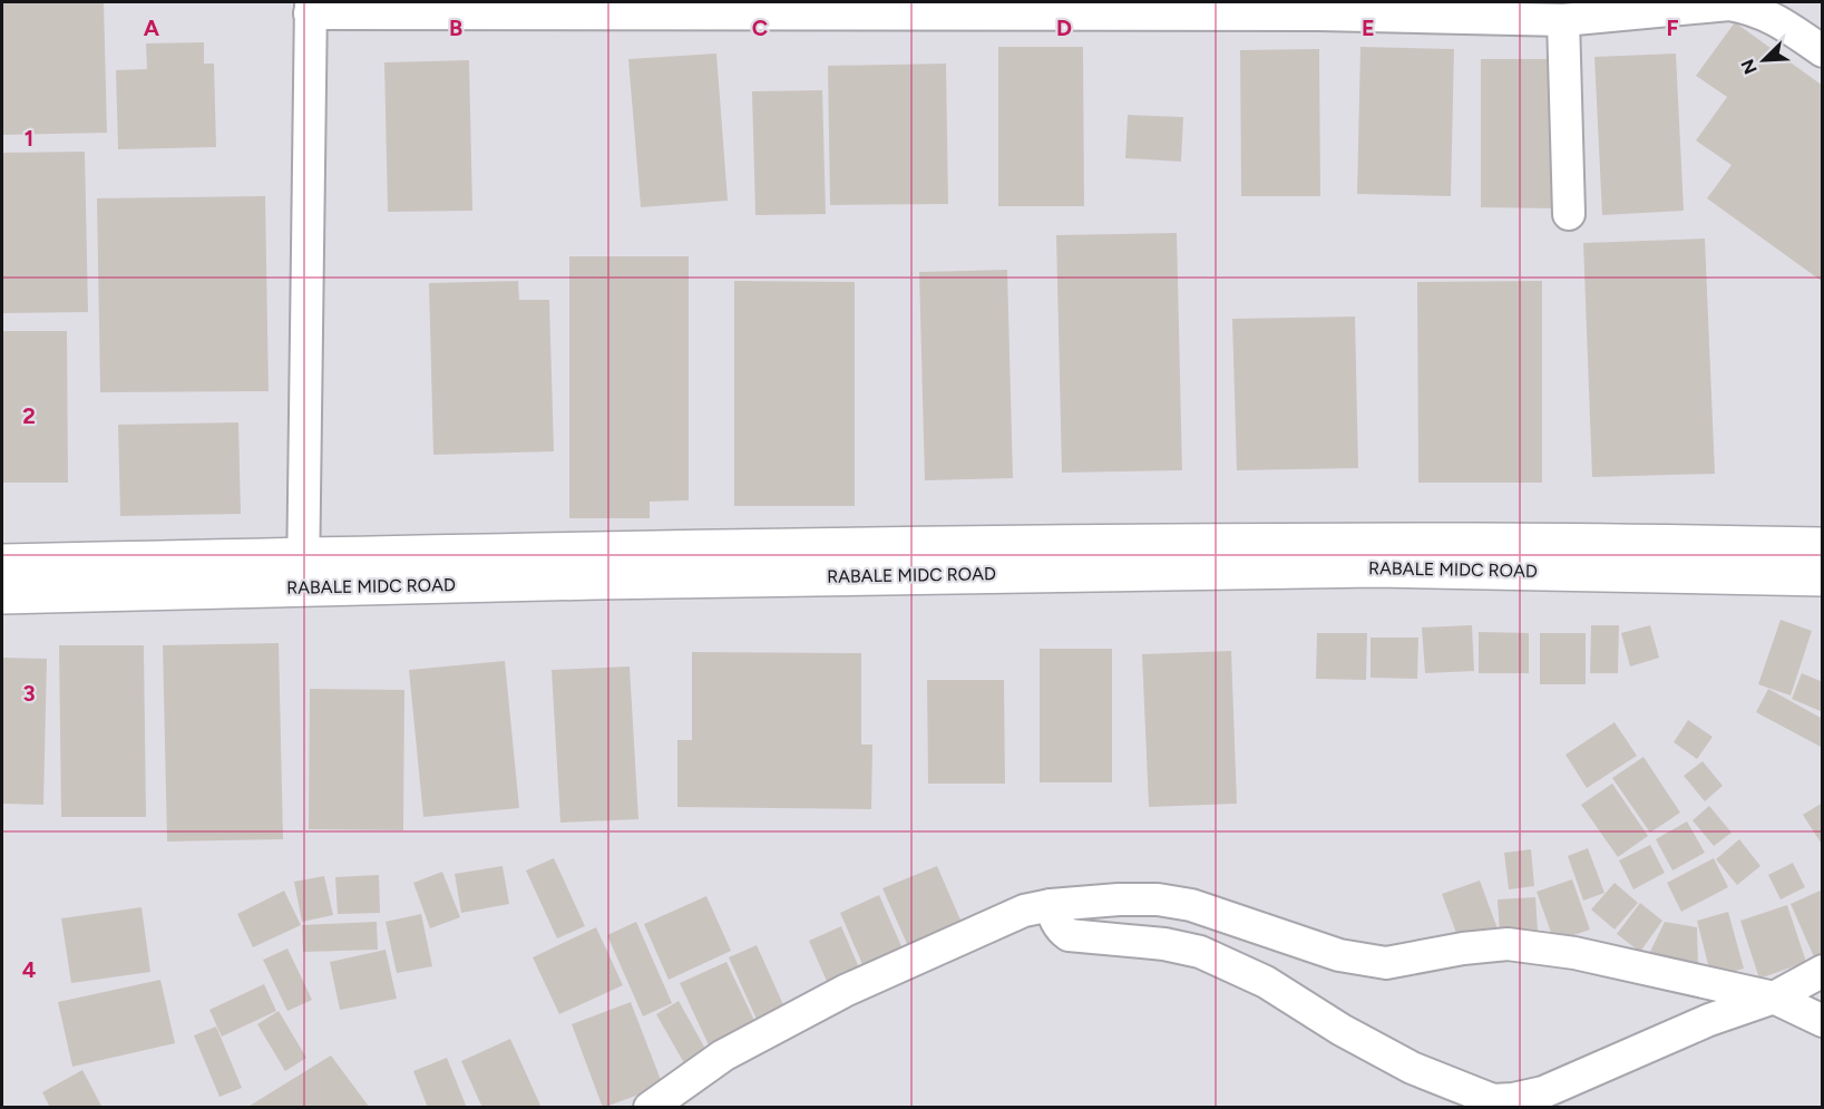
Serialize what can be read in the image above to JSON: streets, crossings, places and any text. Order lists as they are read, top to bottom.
{
  "streets": {
    "main road": ["RABALE MIDC ROAD"]
  },
  "north": "bottom left",
  "grid": {
    "columns": [
      "A",
      "B",
      "C",
      "D",
      "E",
      "F"
    ],
    "rows": [
      "1",
      "2",
      "3",
      "4"
    ]
  }
}
